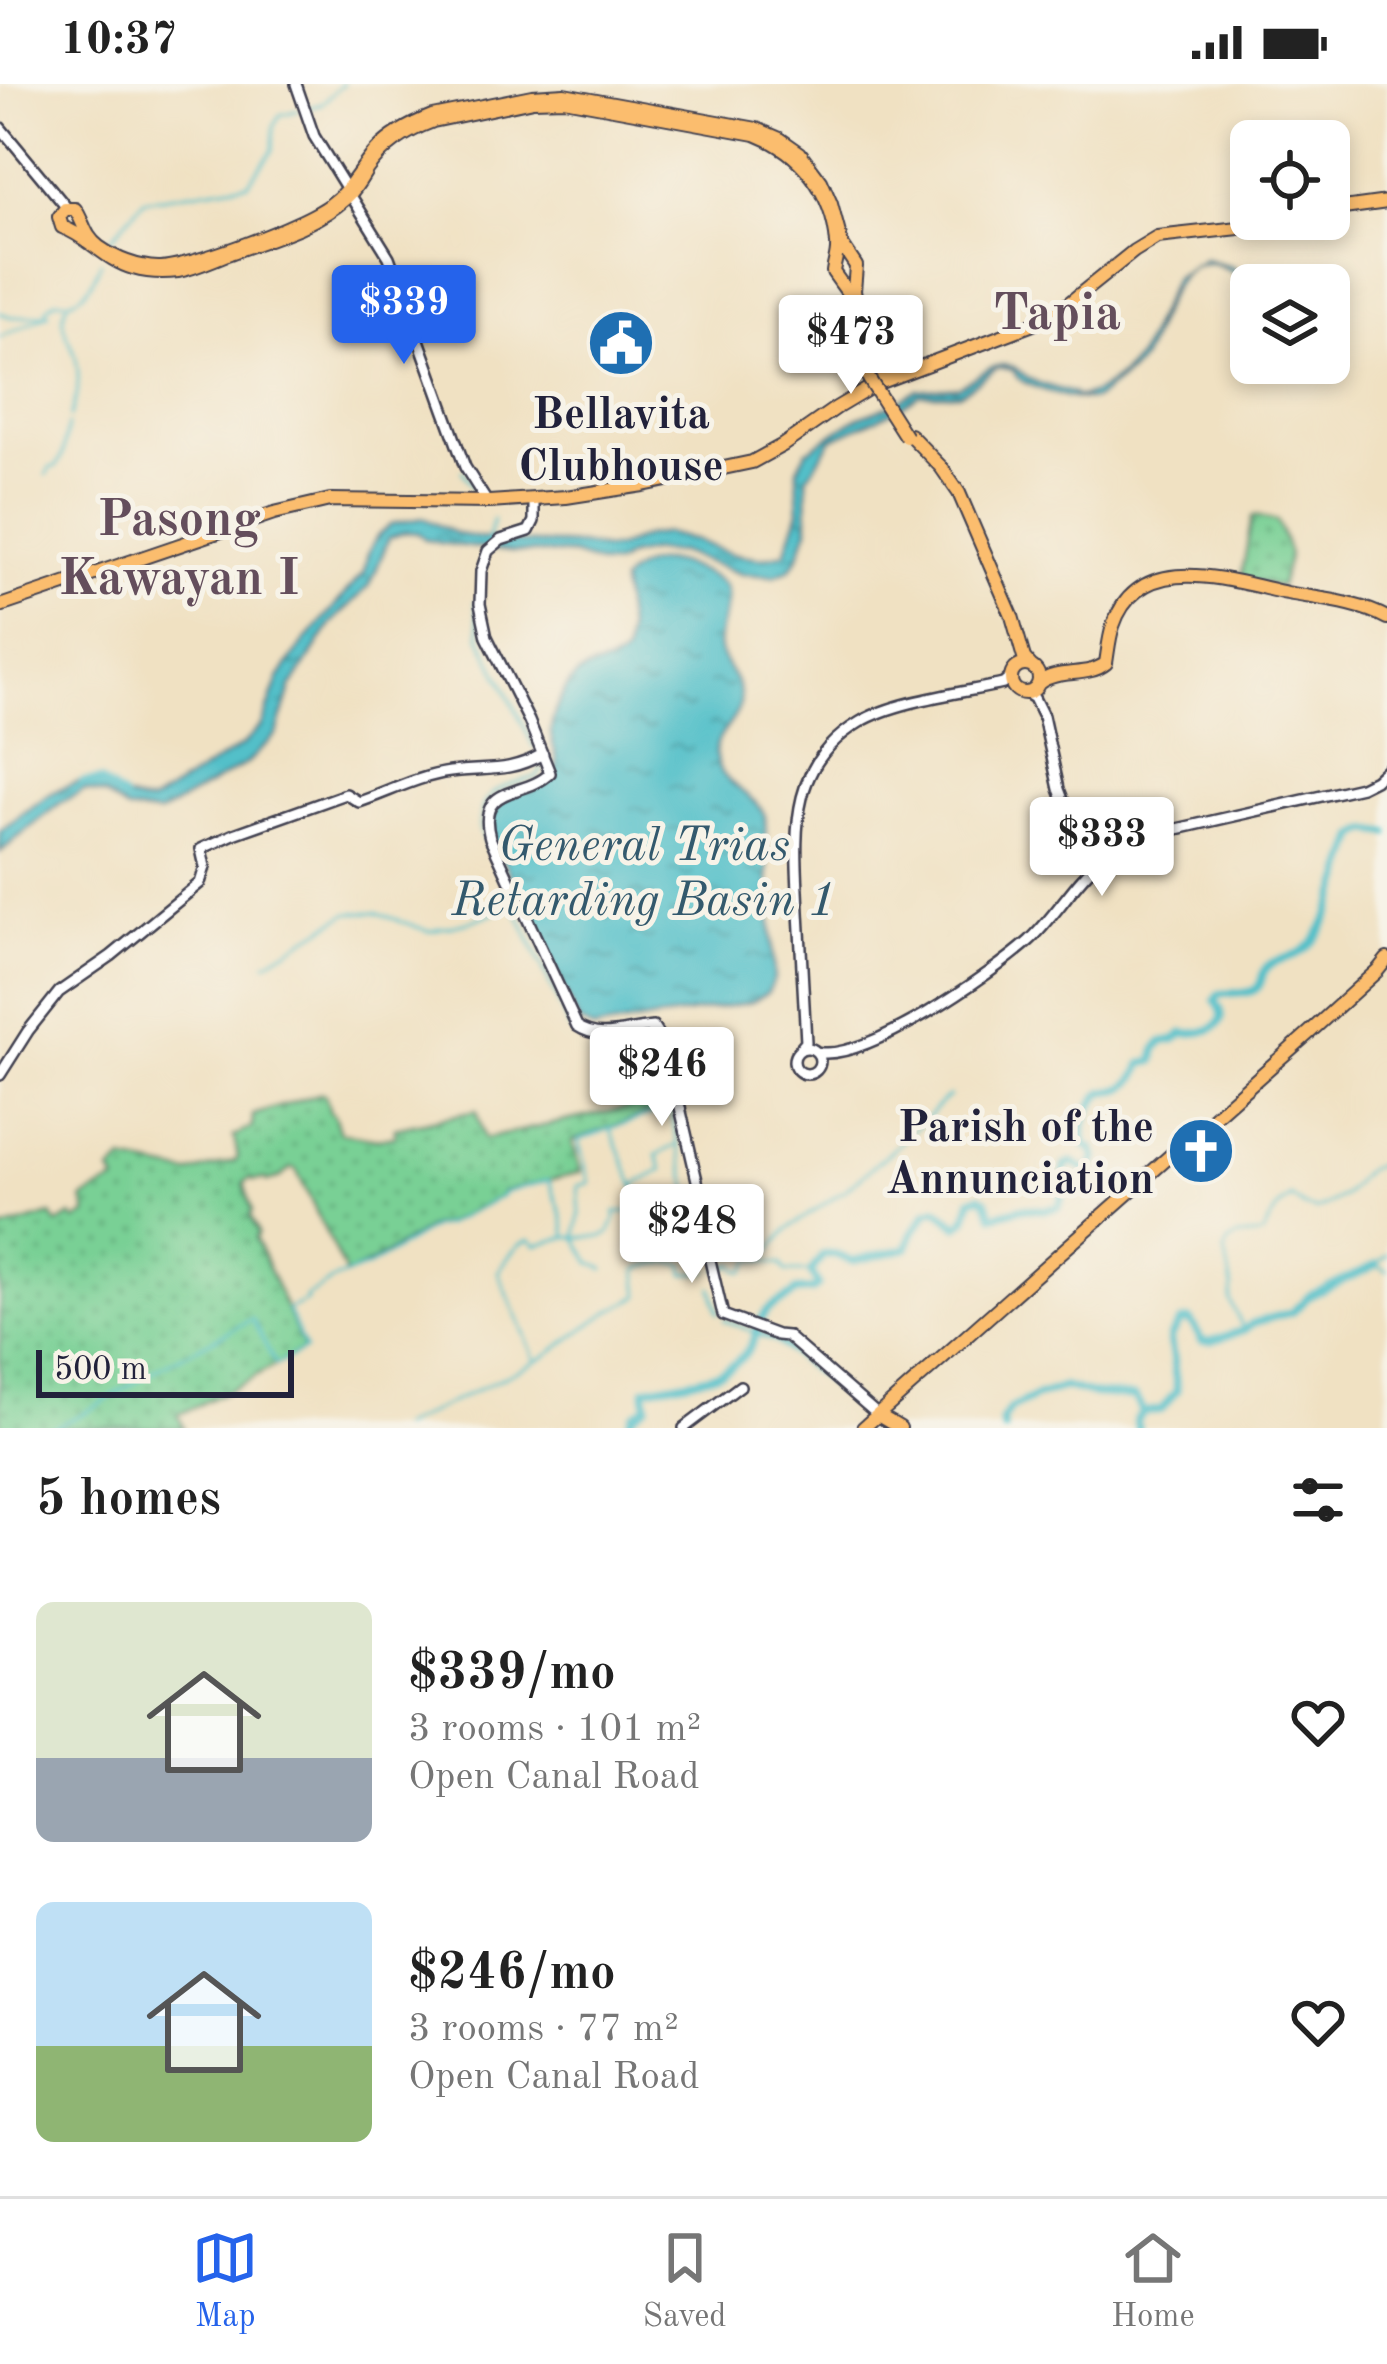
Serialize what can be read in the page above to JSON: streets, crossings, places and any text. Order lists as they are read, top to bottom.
{
  "districts": ["Tapia", "Pasong Kawayan I"],
  "water": ["General Trias Retarding Basin 1"],
  "places": {
    "public building": ["Bellavita Clubhouse"],
    "church": ["Parish of the Annunciation"]
  },
  "scale_bar": "500 m",
  "page": {
    "status": "10:37",
    "price": [
      "$339",
      "$473",
      "$333",
      "$246",
      "$248"
    ],
    "scale": "500 m",
    "heading": "5 homes",
    "list": [
      {
        "name": "$339/mo",
        "note": "3 rooms · 101 m² · Open Canal Road"
      },
      {
        "name": "$246/mo",
        "note": "3 rooms · 77 m² · Open Canal Road"
      }
    ],
    "tabs": ["Map", "Saved", "Home"]
  }
}
